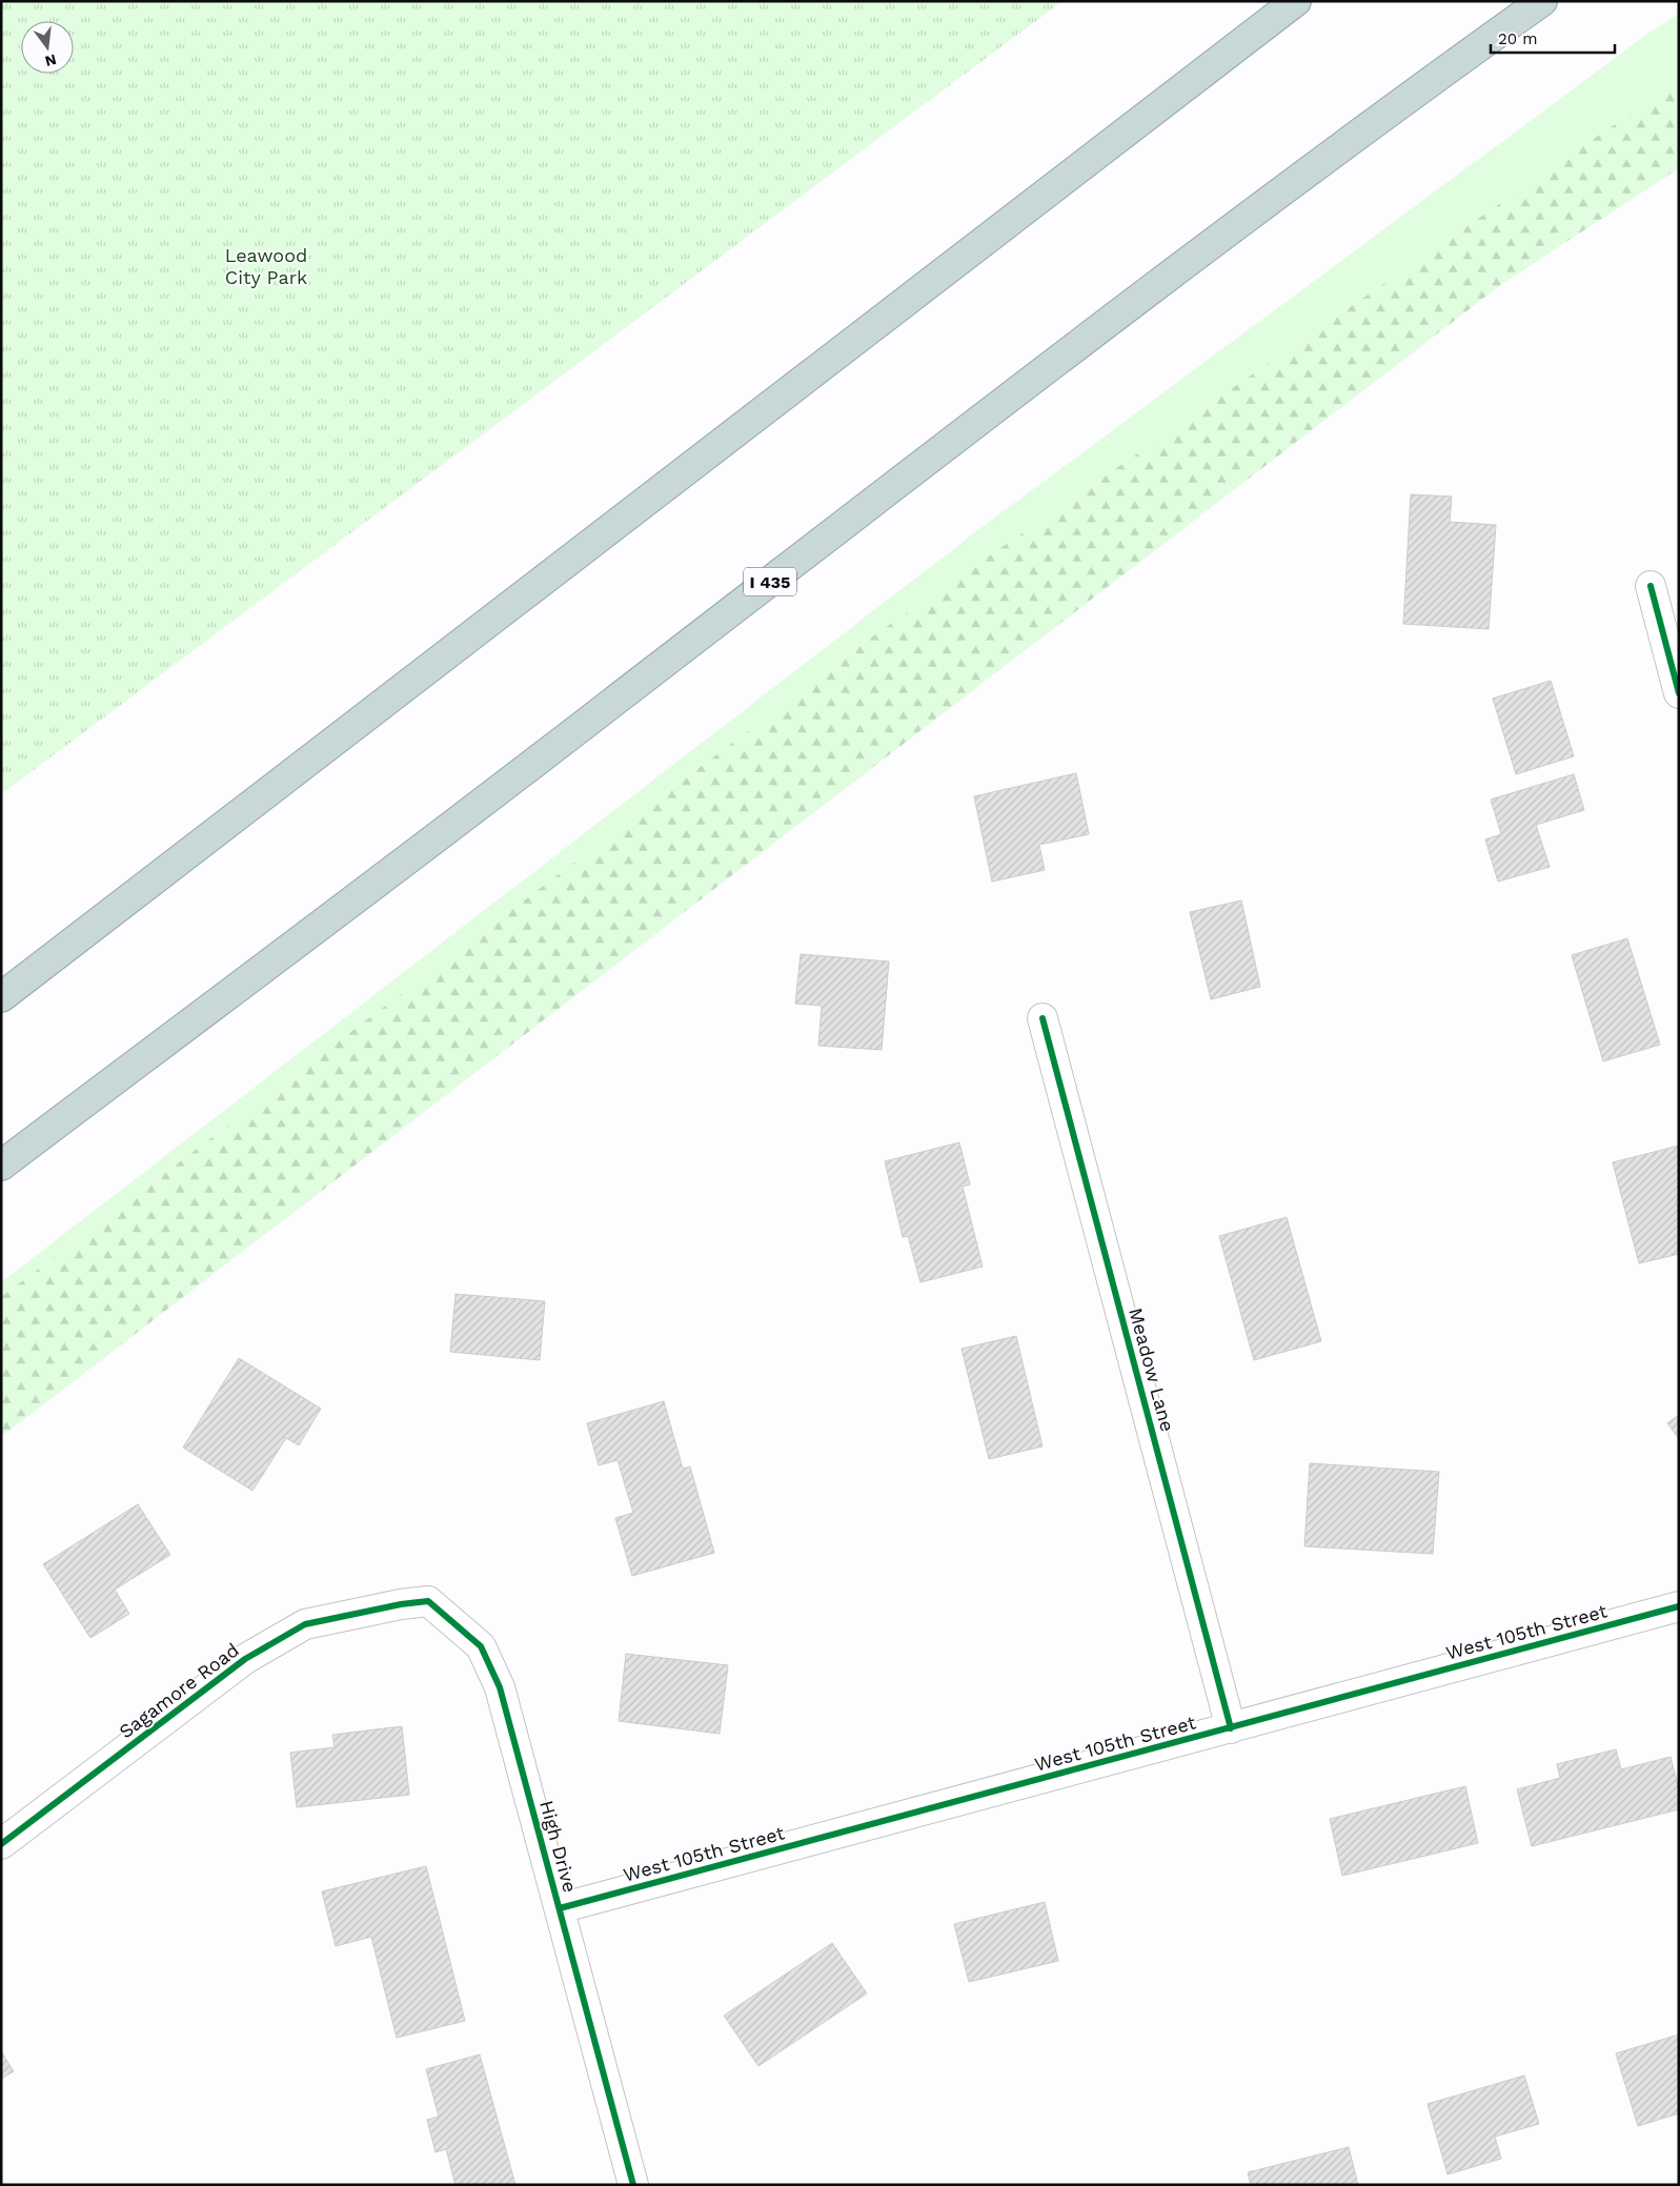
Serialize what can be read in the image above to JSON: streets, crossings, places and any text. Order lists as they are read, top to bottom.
{
  "streets": {
    "highway": ["I 435"],
    "street": [
      "Meadow Lane",
      "West 105th Street",
      "Sagamore Road",
      "High Drive"
    ]
  },
  "crossings": [
    ["Meadow Lane", "West 105th Street"],
    ["West 105th Street", "High Drive"],
    ["Sagamore Road", "High Drive"]
  ],
  "parks": ["Leawood City Park"],
  "scale_bar": "20 m",
  "north": "bottom"
}
